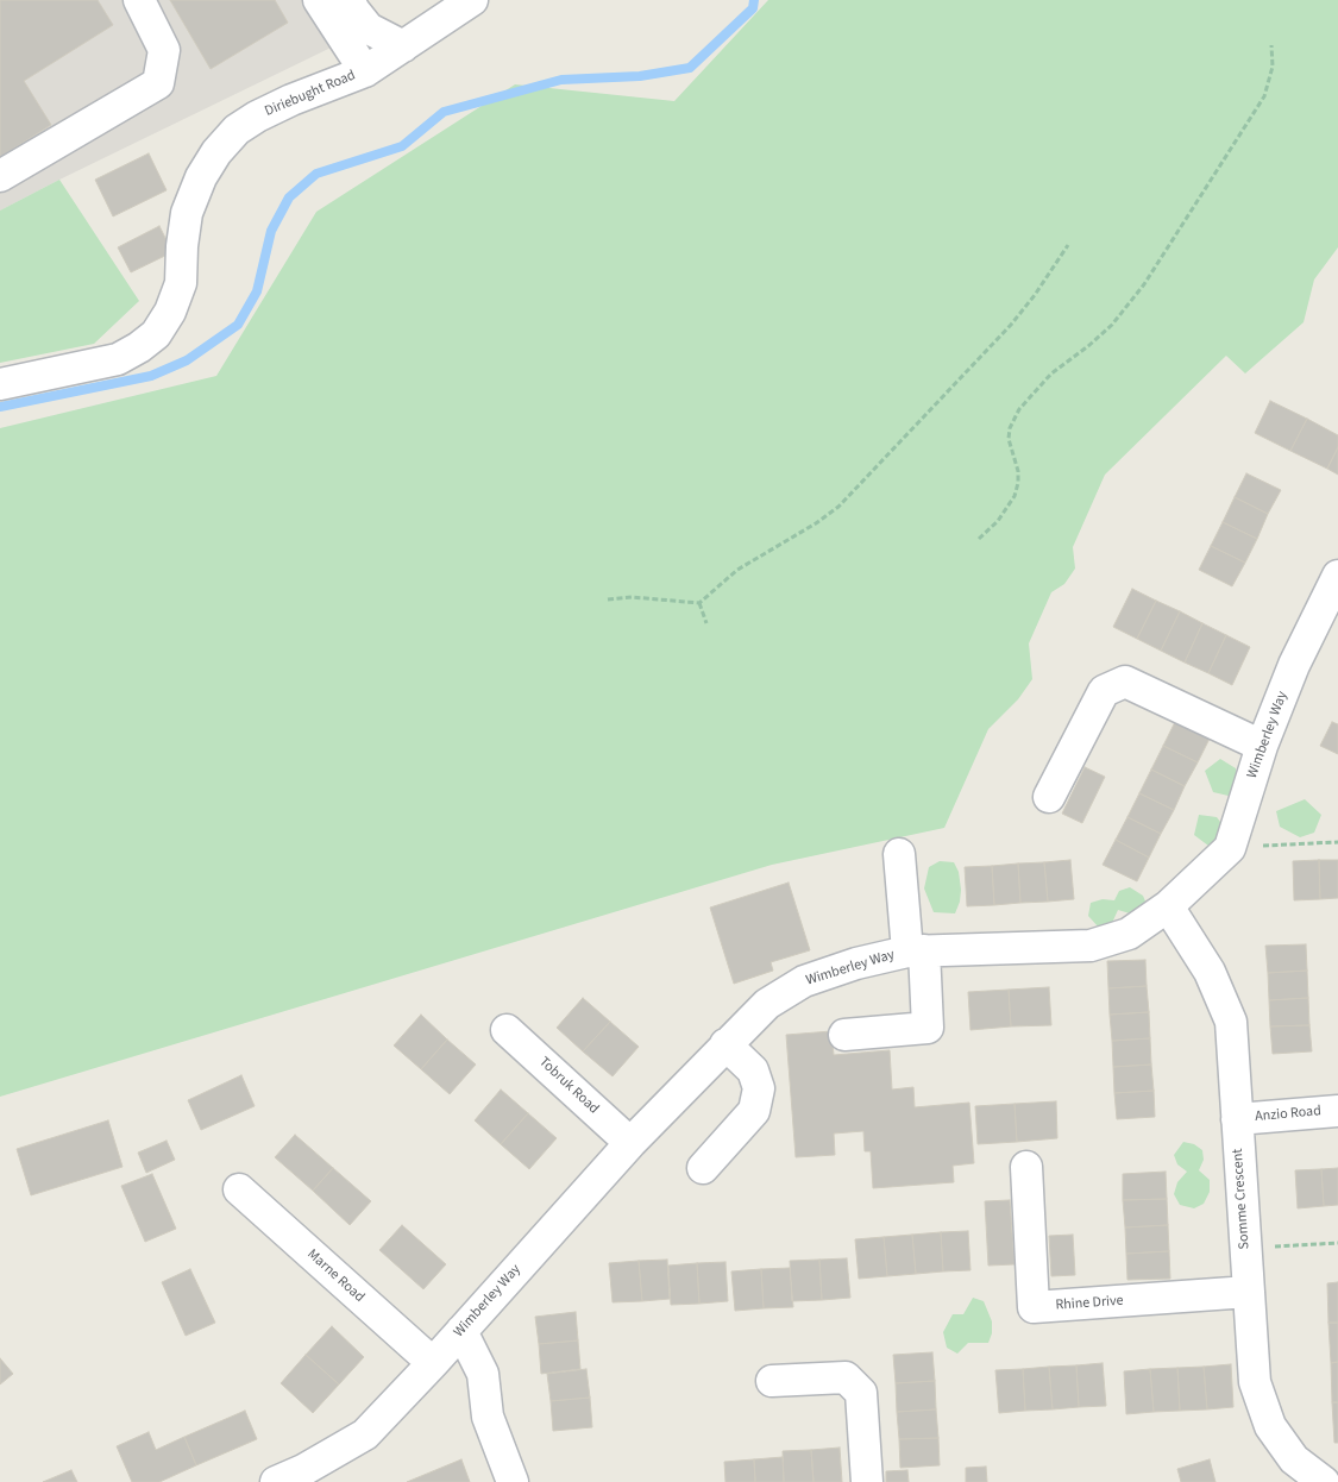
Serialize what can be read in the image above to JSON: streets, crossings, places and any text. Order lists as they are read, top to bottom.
{
  "streets": {
    "street": [
      "Diriebught Road",
      "Wimberley Way",
      "Tobruk Road",
      "Anzio Road",
      "Somme Crescent",
      "Marne Road",
      "Rhine Drive"
    ]
  },
  "crossings": [
    ["Wimberley Way", "Tobruk Road"],
    ["Wimberley Way", "Somme Crescent"],
    ["Wimberley Way", "Marne Road"],
    ["Anzio Road", "Somme Crescent"],
    ["Somme Crescent", "Rhine Drive"]
  ]
}
